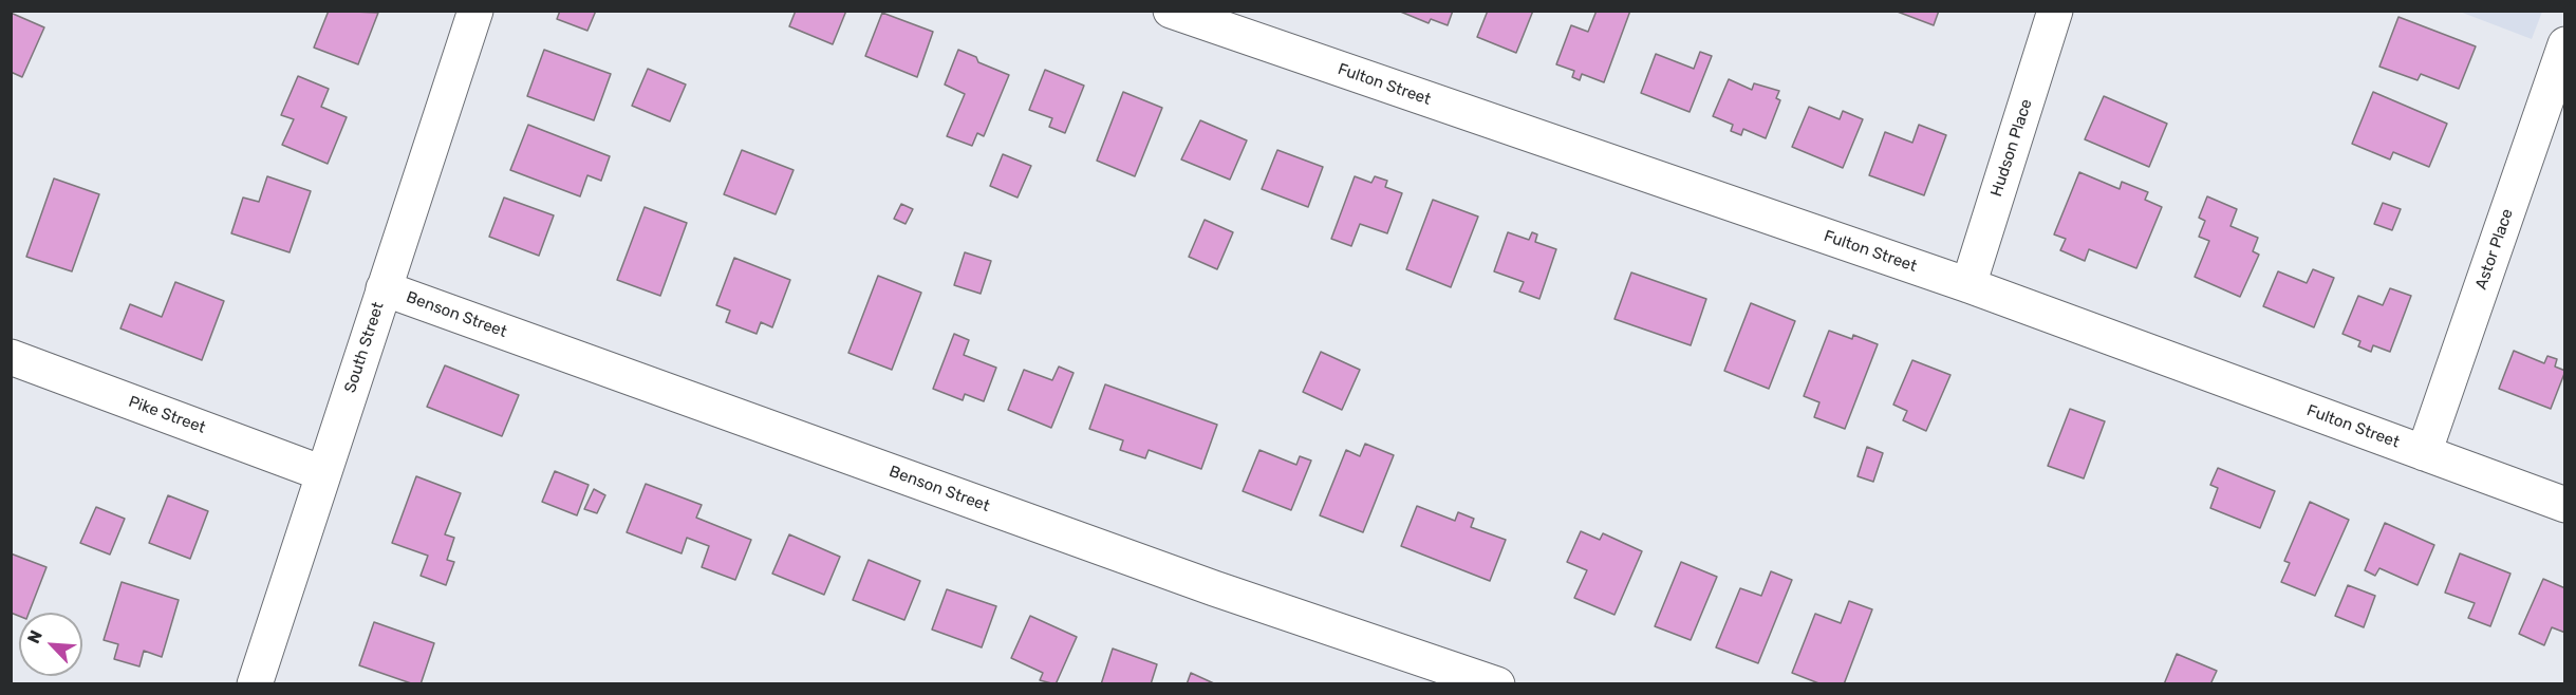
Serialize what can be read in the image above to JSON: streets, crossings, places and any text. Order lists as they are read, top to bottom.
{
  "streets": {
    "street": [
      "Fulton Street",
      "Hudson Place",
      "Astor Place",
      "Benson Street",
      "South Street",
      "Pike Street"
    ]
  },
  "crossings": [
    ["Fulton Street", "Hudson Place"],
    ["Fulton Street", "Astor Place"],
    ["Benson Street", "South Street"],
    ["South Street", "Pike Street"]
  ],
  "north": "top left"
}
